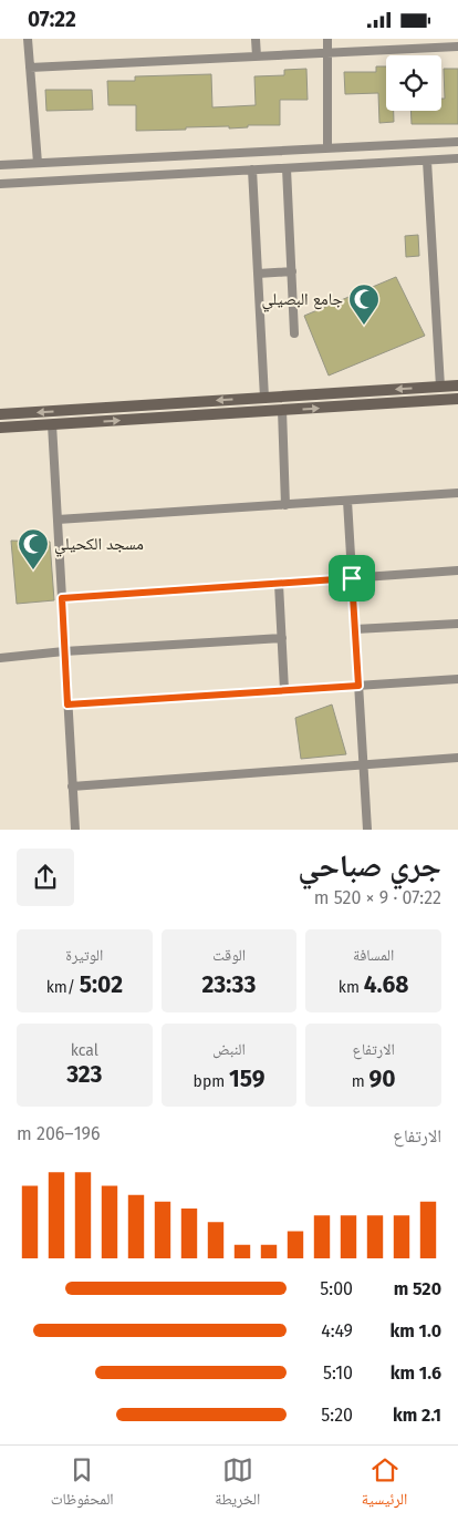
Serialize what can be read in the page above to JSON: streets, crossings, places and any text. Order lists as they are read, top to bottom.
{
  "places": {
    "mosque": ["جامع البصيلي", "مسجد الكحيلي"]
  },
  "page": {
    "status": "07:22",
    "heading": ["جري صباحي", "07:22 · 9 × 520 m"],
    "stats": [
      ["المسافة", "4.68 km"],
      ["الوقت", "23:33"],
      ["الوتيرة", "5:02 /km"],
      ["الارتفاع", "90 m"],
      ["النبض", "159 bpm"],
      ["kcal", "323"]
    ],
    "chart": ["الارتفاع", "196–206 m"],
    "list": [
      {
        "name": "520 m",
        "note": "5:00"
      },
      {
        "name": "1.0 km",
        "note": "4:49"
      },
      {
        "name": "1.6 km",
        "note": "5:10"
      },
      {
        "name": "2.1 km",
        "note": "5:20"
      }
    ],
    "tabs": ["الرئيسية", "الخريطة", "المحفوظات"]
  }
}
